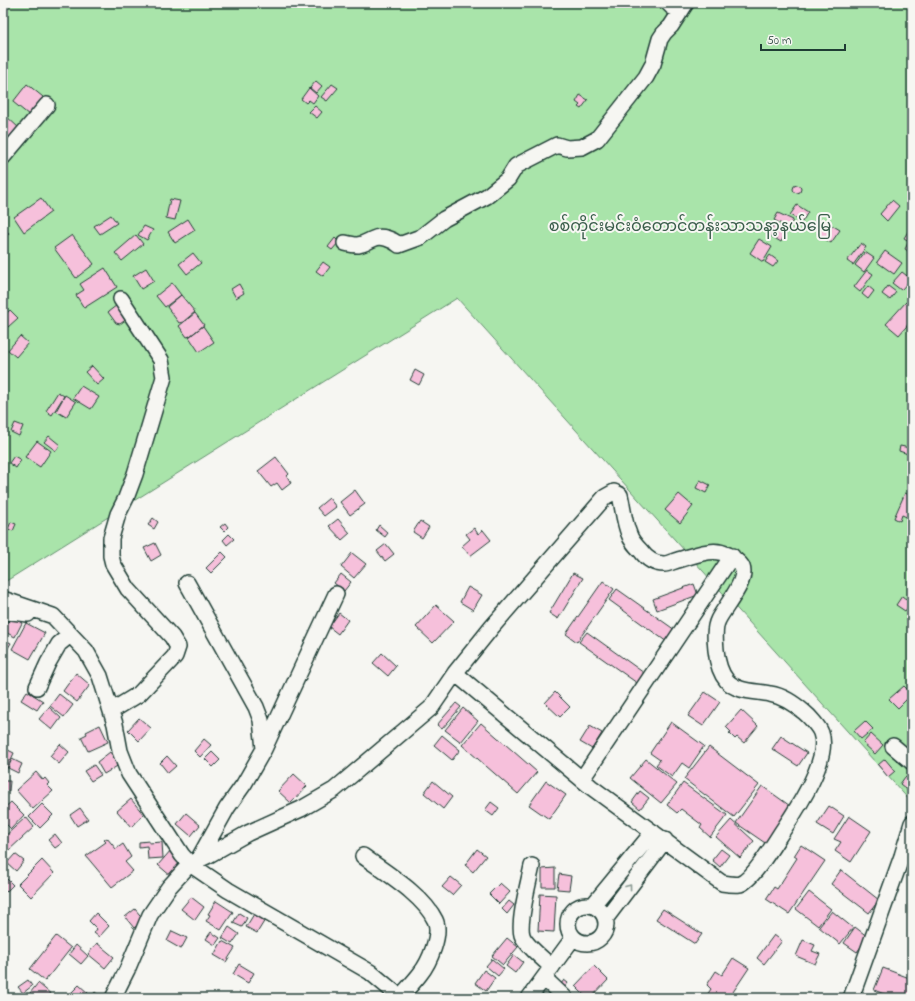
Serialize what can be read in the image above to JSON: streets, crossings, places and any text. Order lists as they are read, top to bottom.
{
  "parks": ["စစ်ကိုင်းမင်းဝံတောင်တန်းသာသနာ့နယ်မြေ"],
  "scale_bar": "50 m"
}
